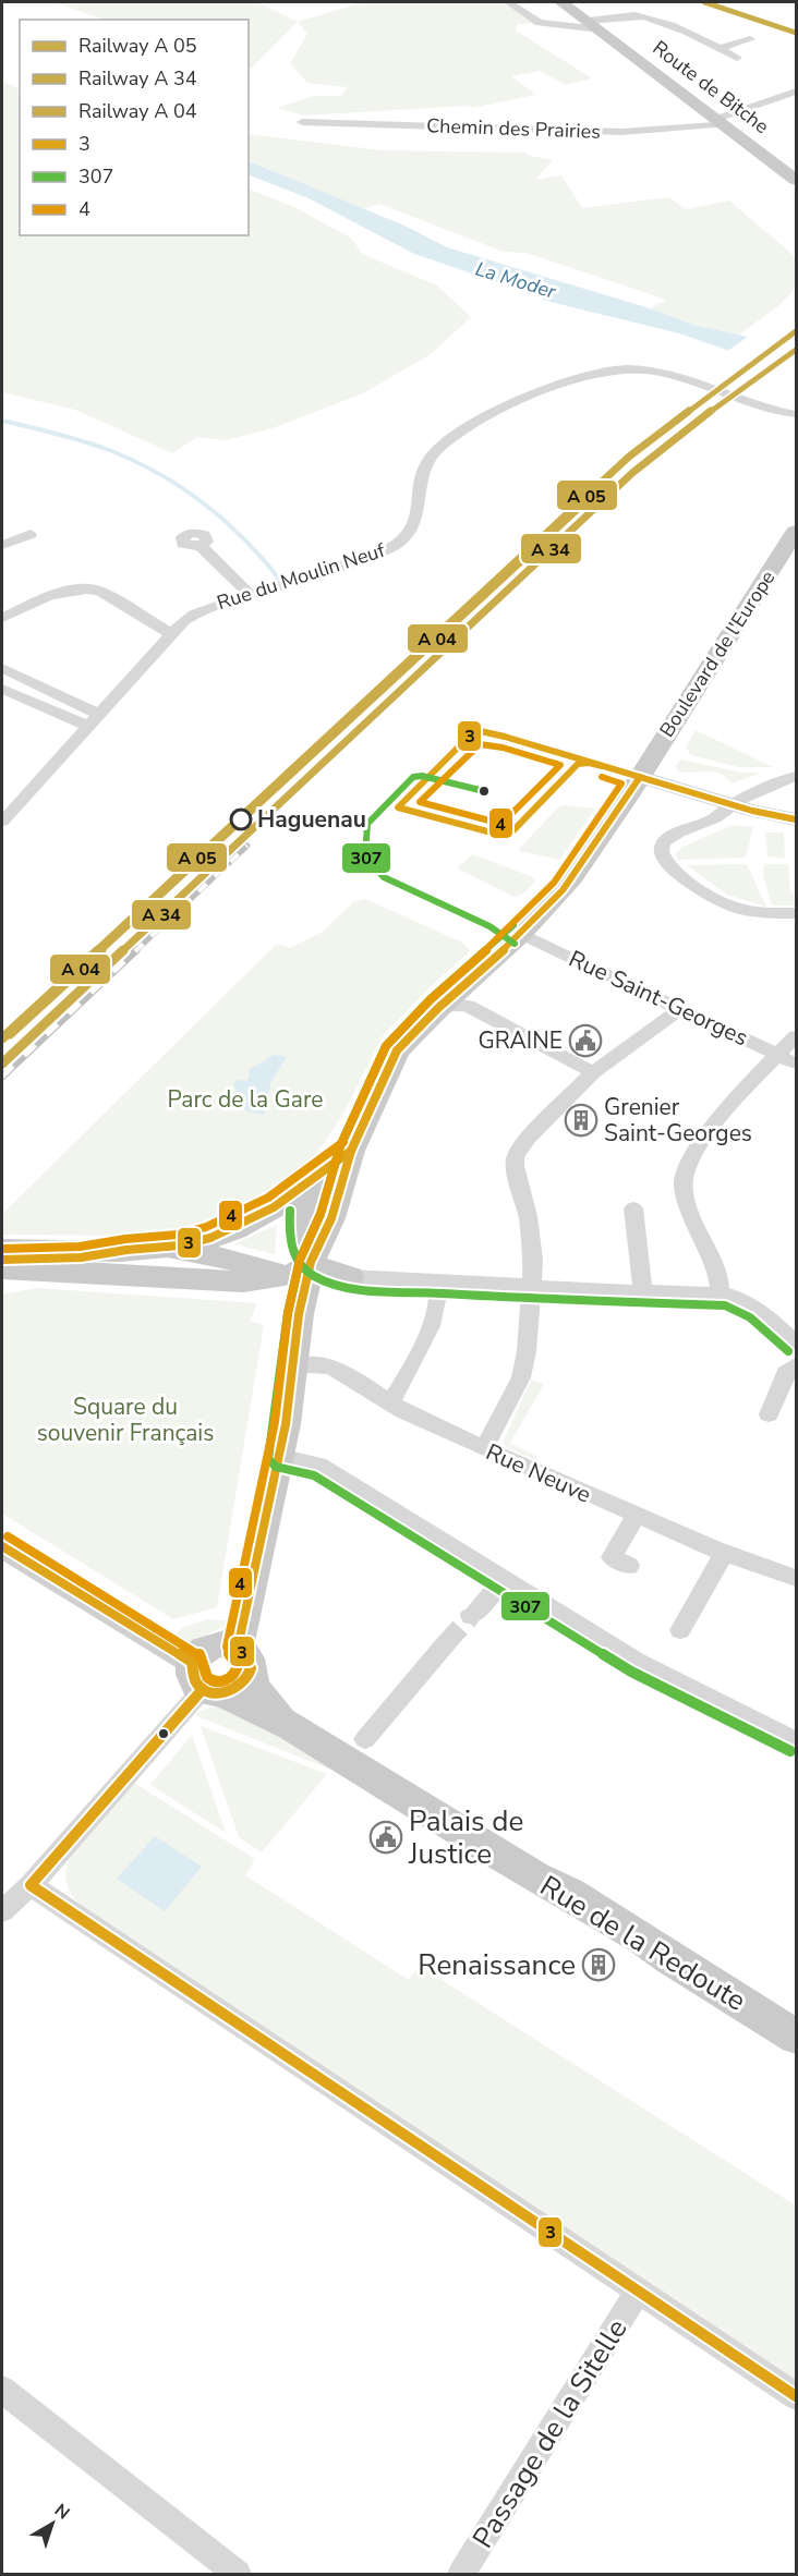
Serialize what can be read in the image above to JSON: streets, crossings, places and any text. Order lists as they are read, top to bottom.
{
  "streets": {
    "main road": ["Route de Bitche", "Boulevard de l'Europe", "Rue de la Redoute"],
    "street": [
      "Chemin des Prairies",
      "Rue du Moulin Neuf",
      "Rue Saint-Georges",
      "Rue Neuve",
      "Passage de la Sitelle"
    ]
  },
  "crossings": [
    ["Route de Bitche", "Chemin des Prairies"],
    ["Boulevard de l'Europe", "Rue Saint-Georges"],
    ["Boulevard de l'Europe", "Rue Neuve"],
    ["Boulevard de l'Europe", "Rue de la Redoute"]
  ],
  "water": ["La Moder"],
  "parks": ["Parc de la Gare", "Square du souvenir Français"],
  "places": {
    "other": ["Haguenau"],
    "public building": ["GRAINE", "Palais de Justice"],
    "building": ["Grenier Saint-Georges", "Renaissance"]
  },
  "lines": ["transit line 3", "transit line 4", "transit line 307"],
  "legend": [
    "Railway A 05",
    "Railway A 34",
    "Railway A 04",
    "3",
    "307",
    "4"
  ],
  "north": "top right"
}
